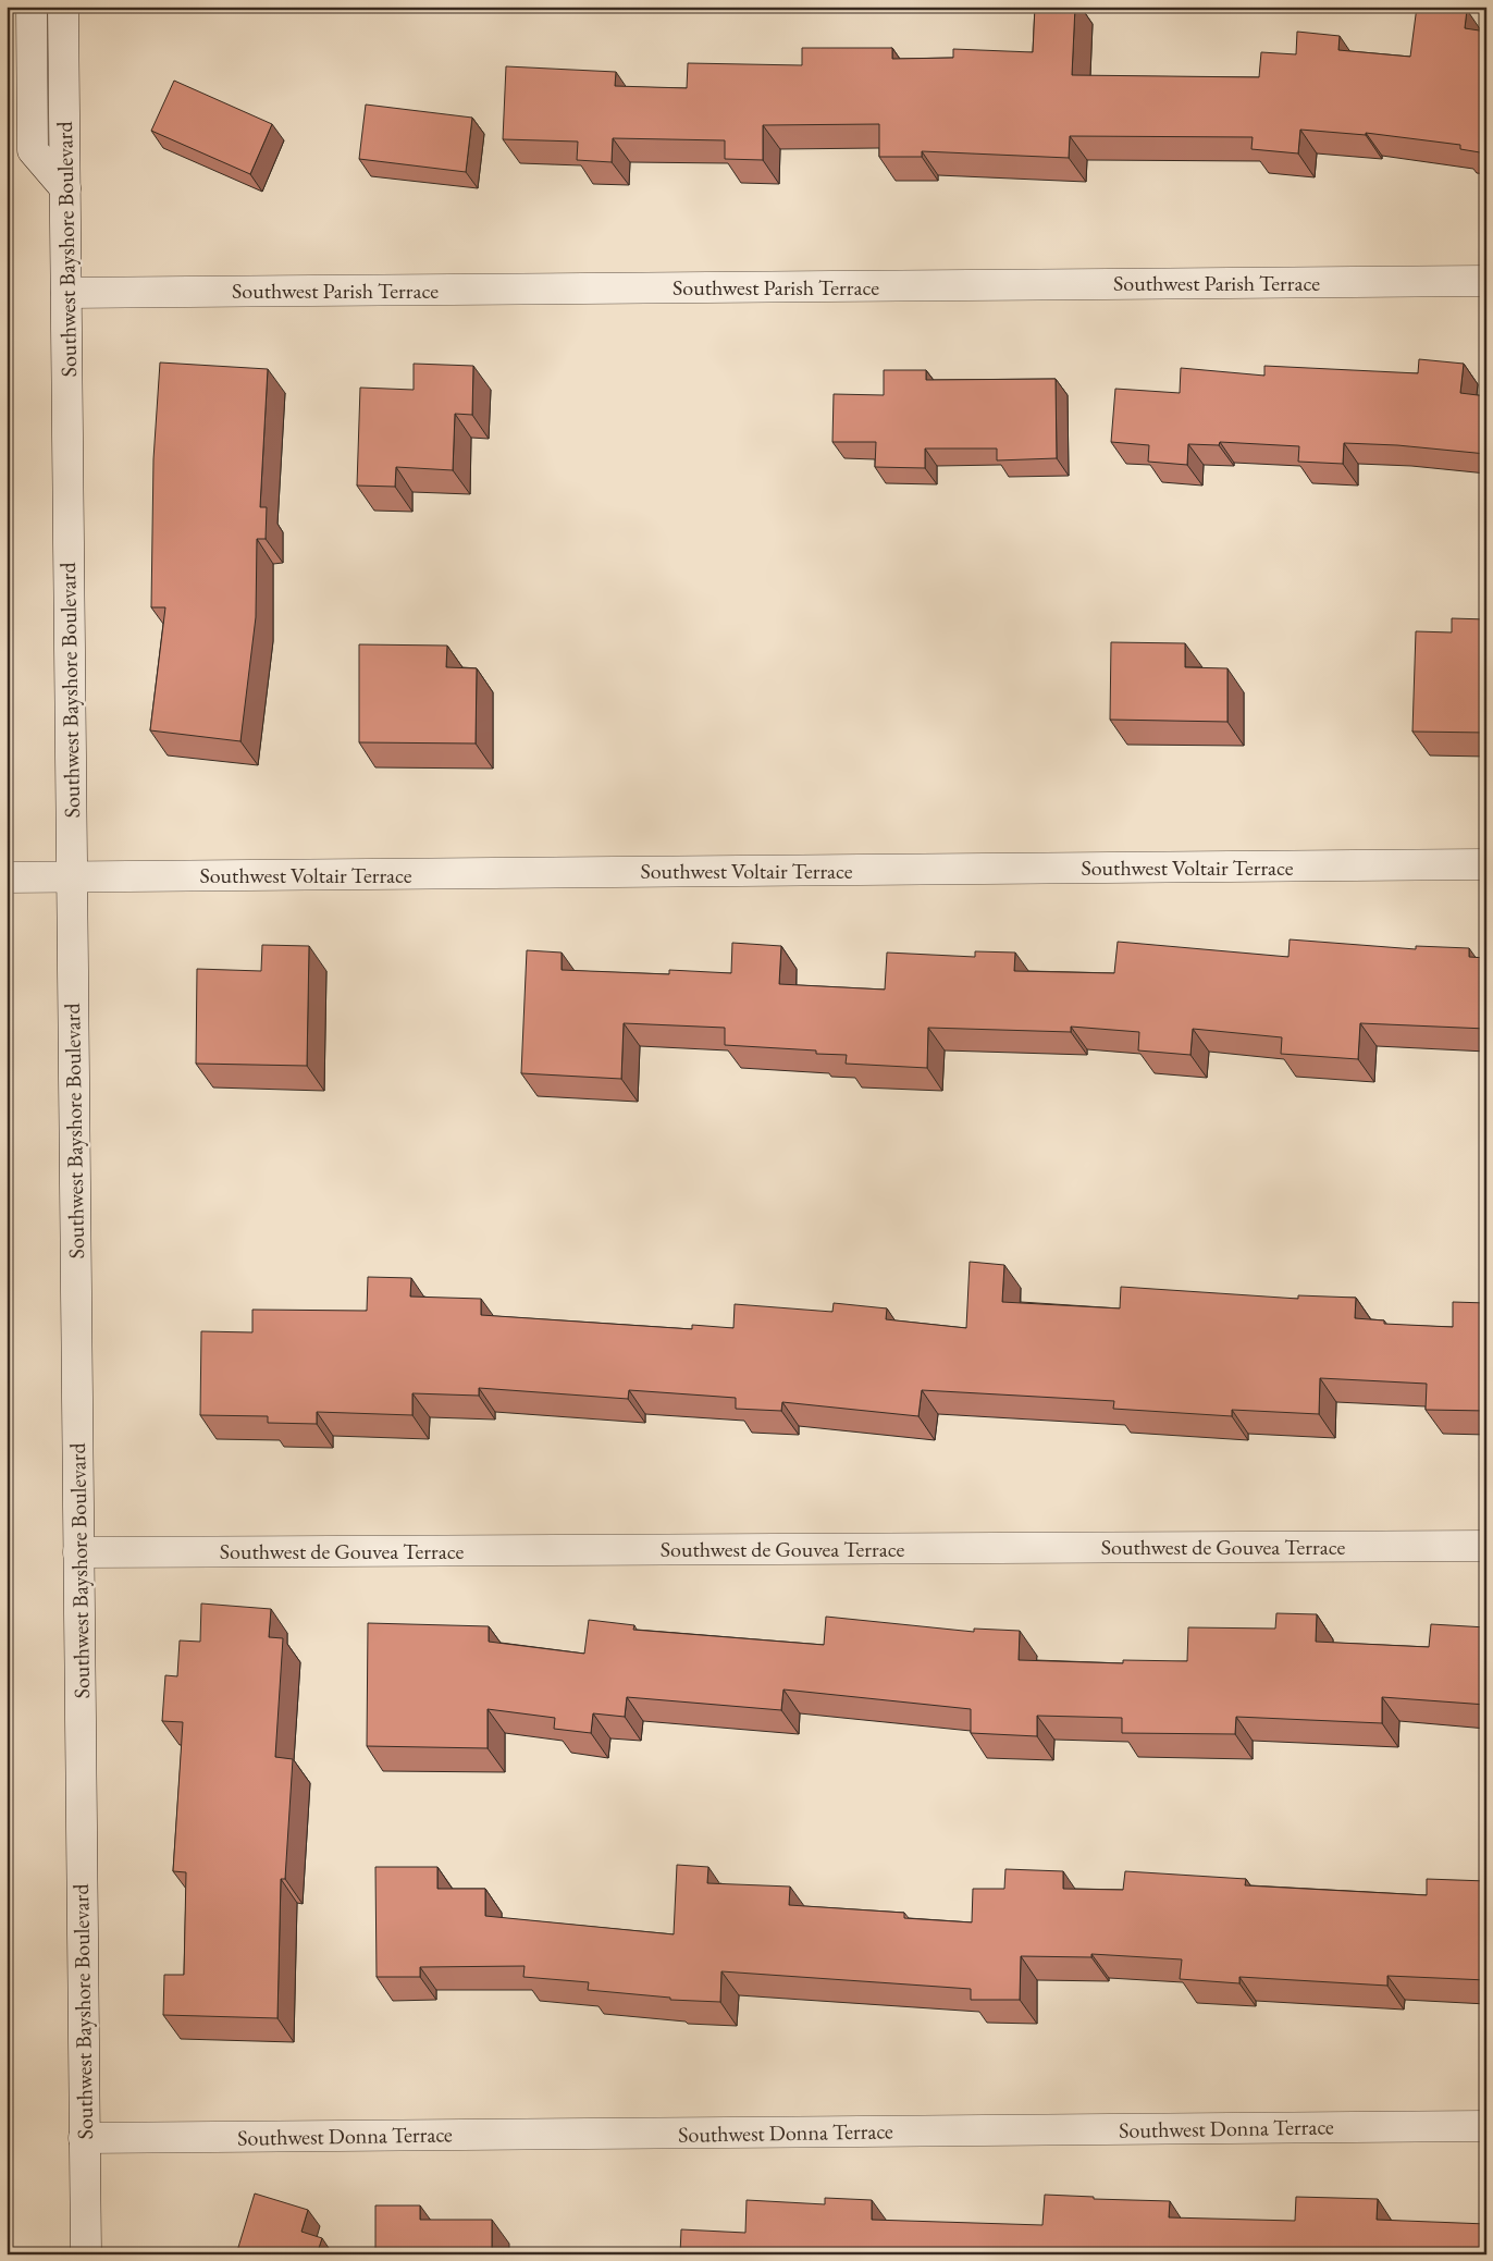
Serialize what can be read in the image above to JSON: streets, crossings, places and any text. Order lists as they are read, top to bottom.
{
  "streets": {
    "street": [
      "Southwest Bayshore Boulevard",
      "Southwest Parish Terrace",
      "Southwest Voltair Terrace",
      "Southwest de Gouvea Terrace",
      "Southwest Donna Terrace"
    ]
  },
  "crossings": [
    ["Southwest Bayshore Boulevard", "Southwest Parish Terrace"],
    ["Southwest Bayshore Boulevard", "Southwest Voltair Terrace"],
    ["Southwest Bayshore Boulevard", "Southwest de Gouvea Terrace"],
    ["Southwest Bayshore Boulevard", "Southwest Donna Terrace"]
  ]
}
